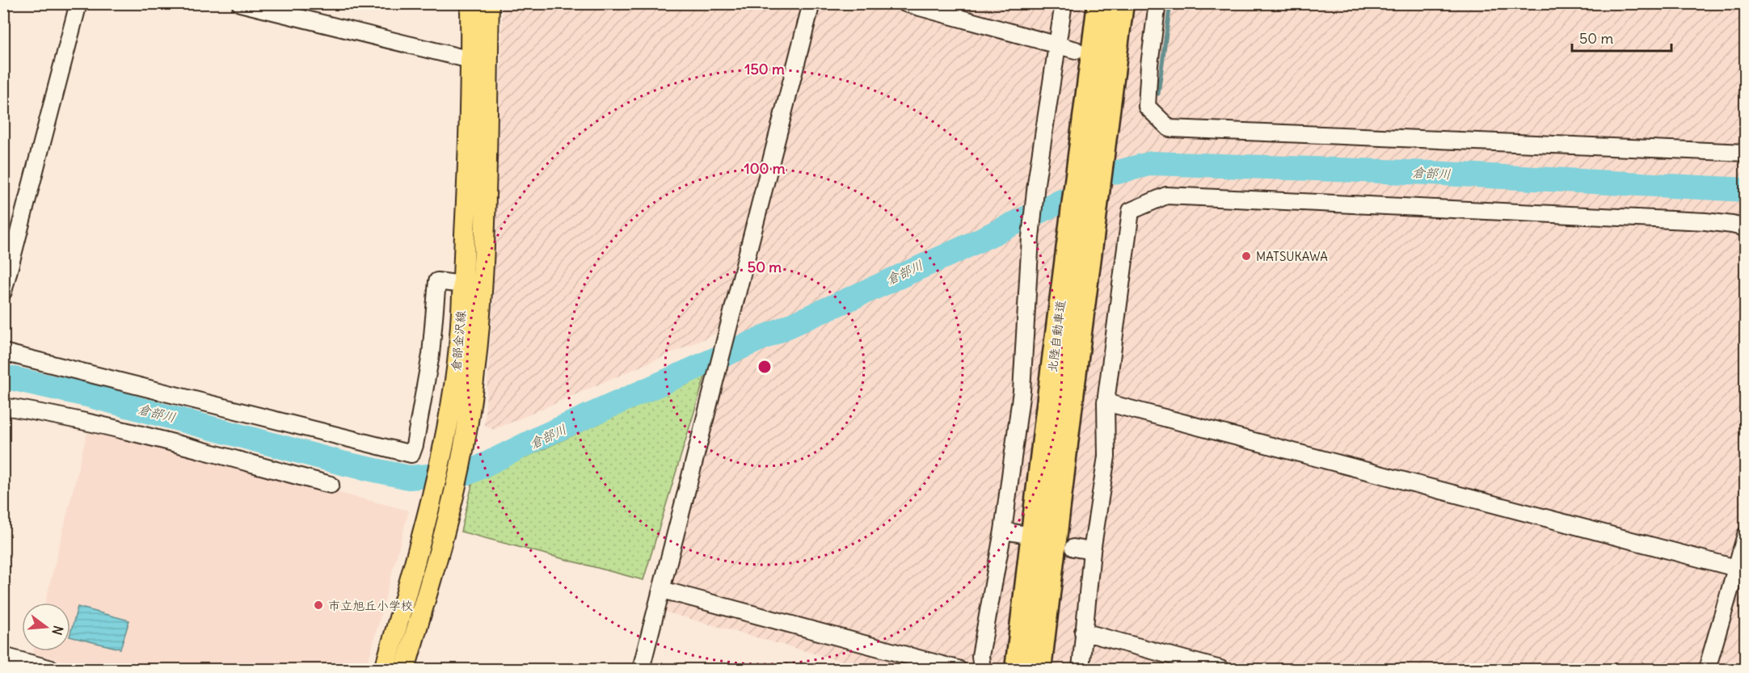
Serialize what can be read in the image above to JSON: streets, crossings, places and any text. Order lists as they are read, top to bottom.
{
  "streets": {
    "highway": ["北陸自動車道"],
    "main road": ["倉部金沢線"]
  },
  "water": ["倉部川"],
  "places": ["MATSUKAWA", "市立旭丘小学校"],
  "scale_bar": "50 m",
  "north": "right",
  "rings": ["150 m", "100 m", "50 m"]
}
